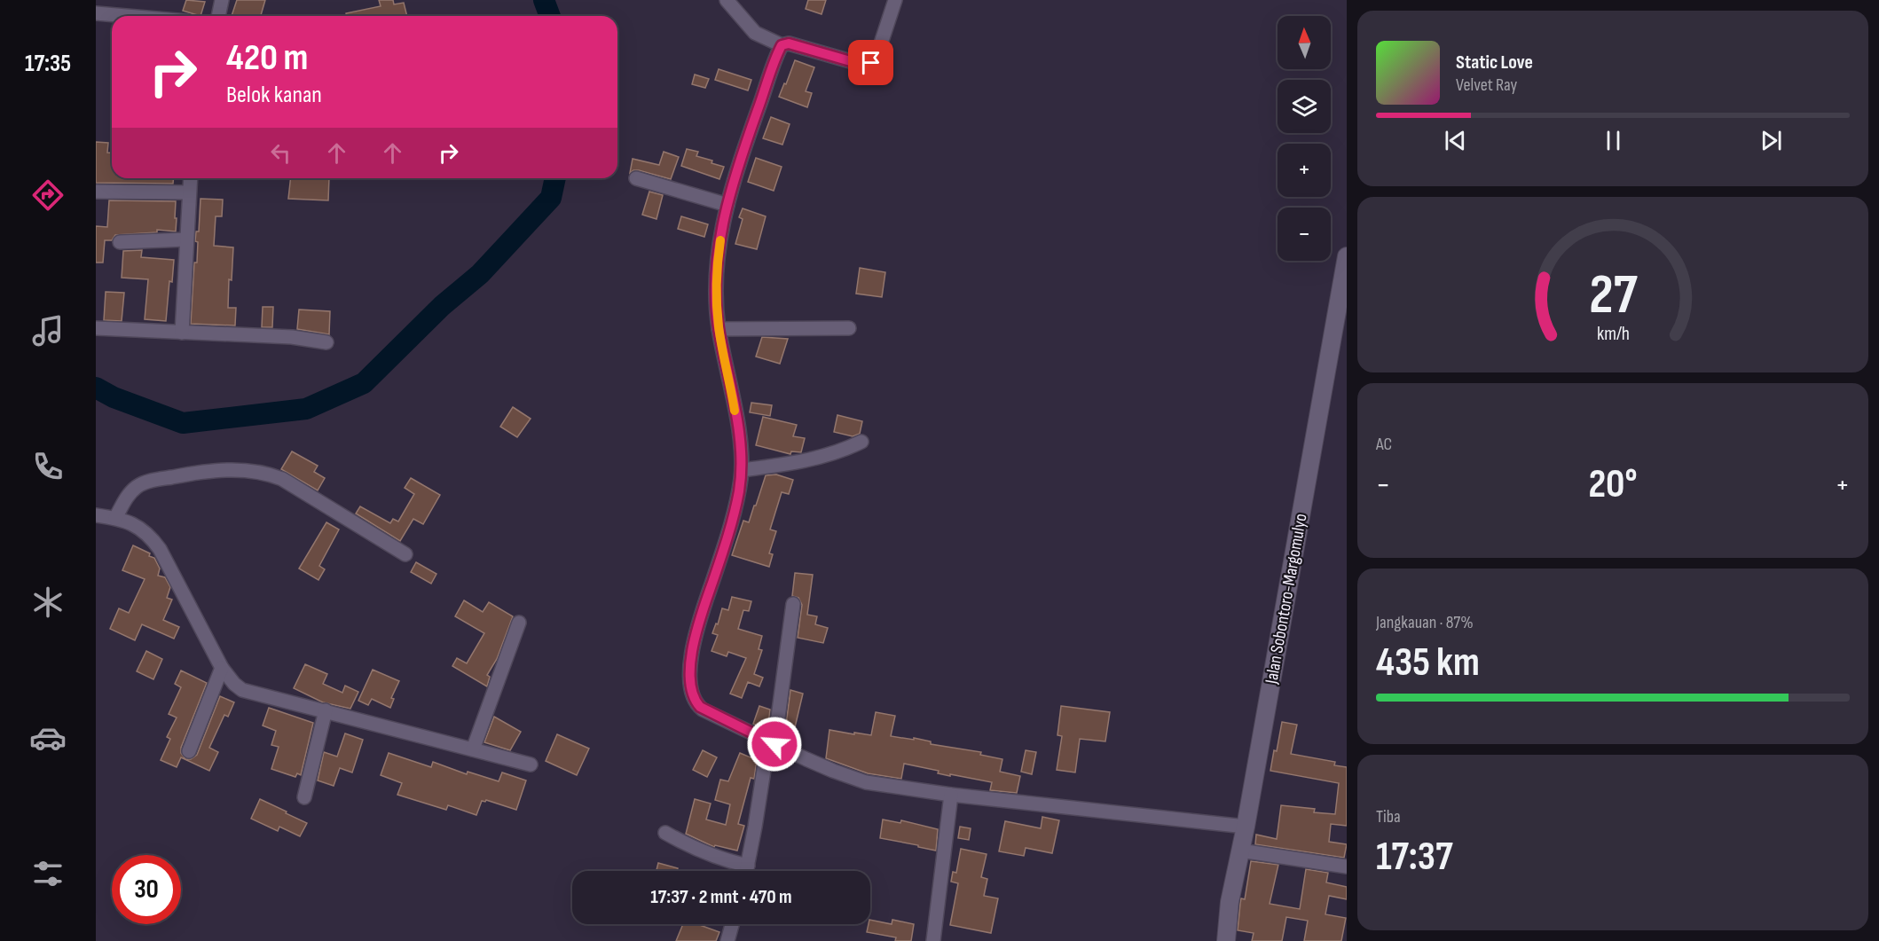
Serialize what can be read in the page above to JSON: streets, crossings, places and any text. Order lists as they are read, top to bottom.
{
  "streets": {
    "street": ["Jalan Sobontoro-Margomulyo"]
  },
  "north": "top",
  "page": {
    "tabs": "17:35",
    "map_buttons": ["+", "−"],
    "turn": ["420 m", "Belok kanan"],
    "song": ["Static Love", "Velvet Ray"],
    "tile": [
      "AC",
      ["Jangkauan · 87%", "435 km"],
      ["Tiba", "17:37"]
    ],
    "heat": ["−", "20°", "+"],
    "limit": "30",
    "trip": "17:37 · 2 mnt · 470 m",
    "gauge": ["27", "km/h"]
  }
}
